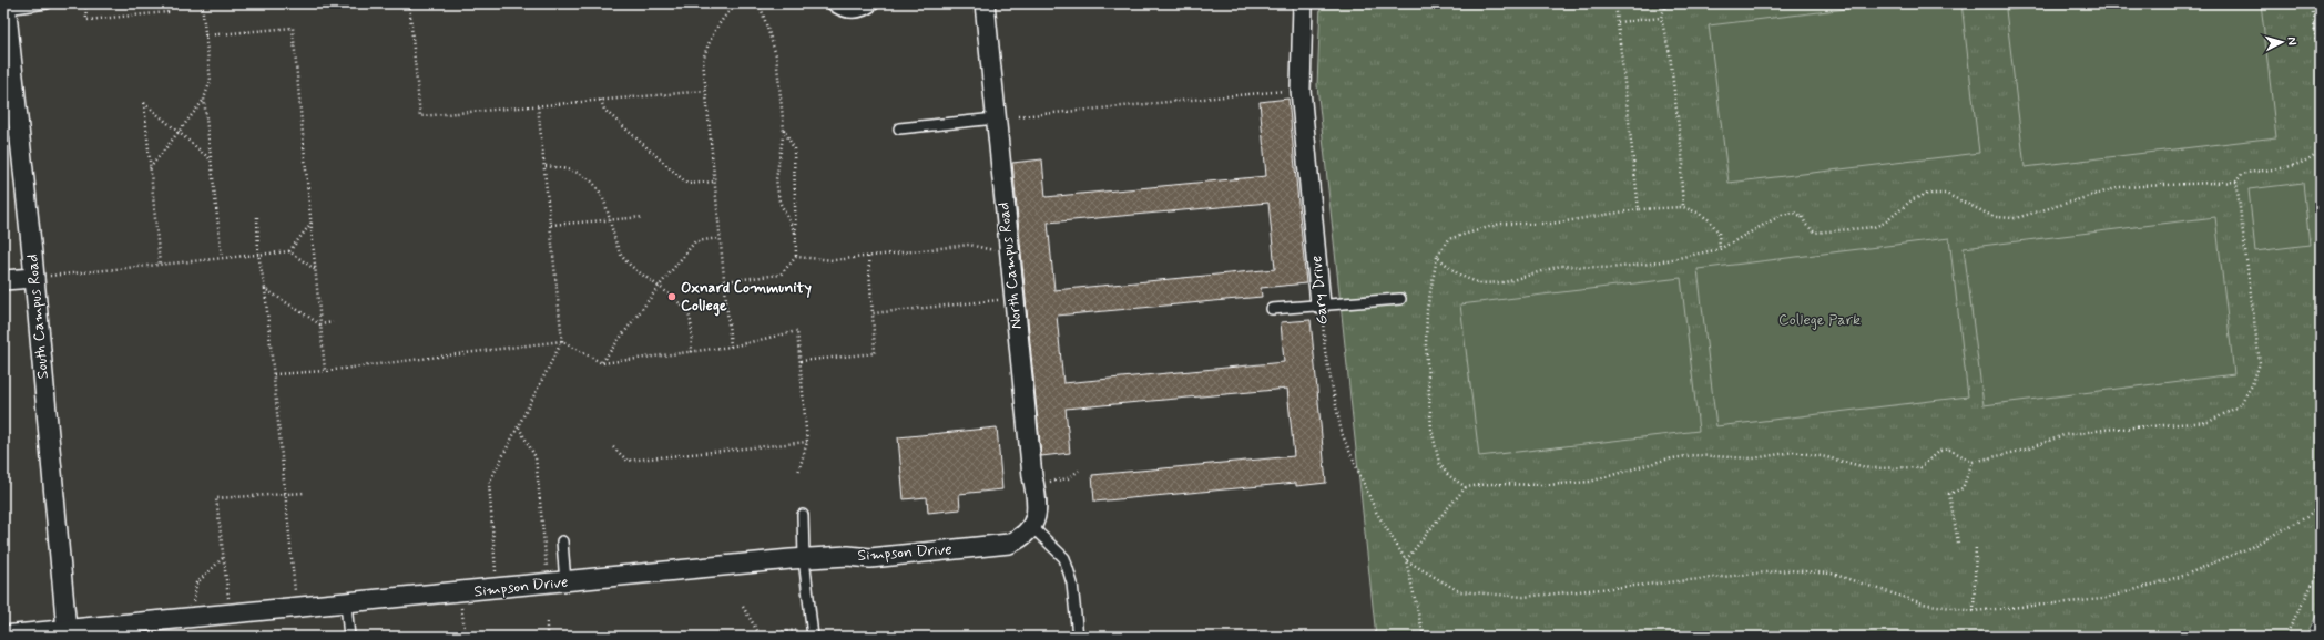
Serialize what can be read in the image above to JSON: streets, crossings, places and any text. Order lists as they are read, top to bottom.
{
  "streets": {
    "street": [
      "North Campus Road",
      "Gary Drive",
      "South Campus Road",
      "Simpson Drive"
    ]
  },
  "crossings": [
    ["North Campus Road", "Simpson Drive"],
    ["South Campus Road", "Simpson Drive"]
  ],
  "parks": ["College Park"],
  "places": ["Oxnard Community College"],
  "north": "right"
}
